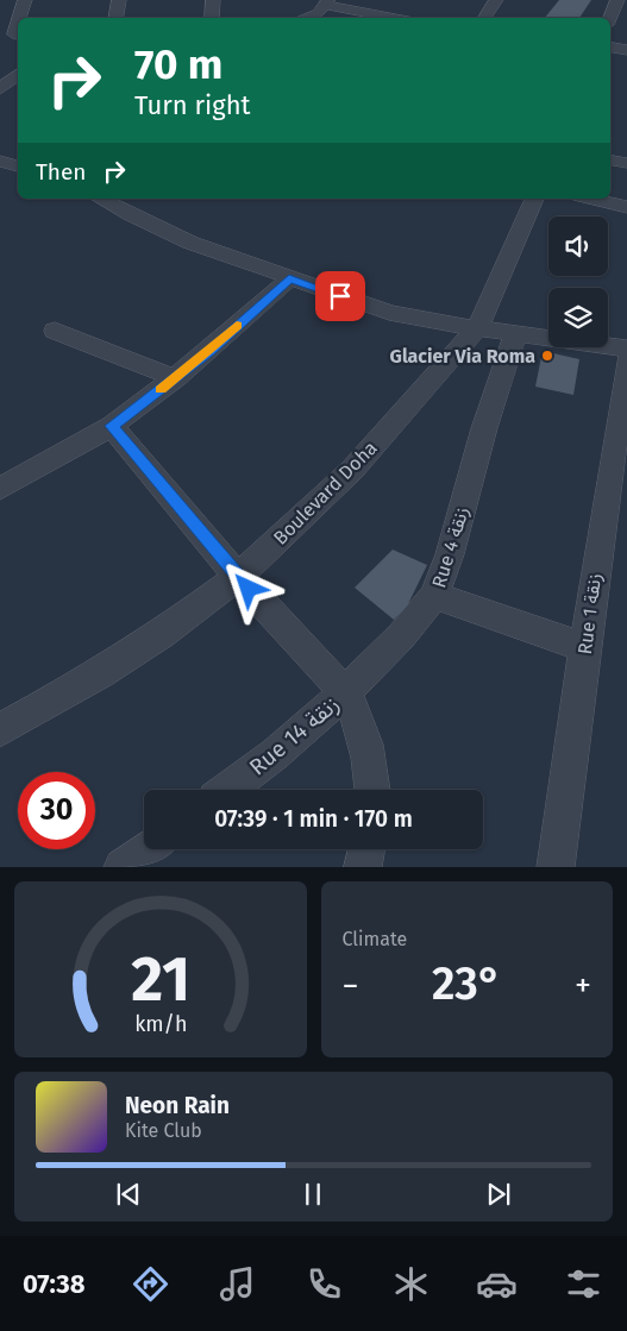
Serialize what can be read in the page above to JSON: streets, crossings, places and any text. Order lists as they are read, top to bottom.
{
  "streets": {
    "street": [
      "Boulevard Doha",
      "Rue 4 زنقة",
      "Rue 1 زنقة",
      "Rue 14 زنقة"
    ]
  },
  "crossings": [
    ["Rue 4 زنقة", "Rue 14 زنقة"]
  ],
  "places": ["Glacier Via Roma"],
  "page": {
    "turn": ["70 m", "Turn right"],
    "then": "Then",
    "limit": "30",
    "trip": "07:39 · 1 min · 170 m",
    "tile": "Climate",
    "heat": ["−", "23°", "+"],
    "song": ["Neon Rain", "Kite Club"],
    "tabs": "07:38",
    "gauge": ["21", "km/h"]
  }
}
